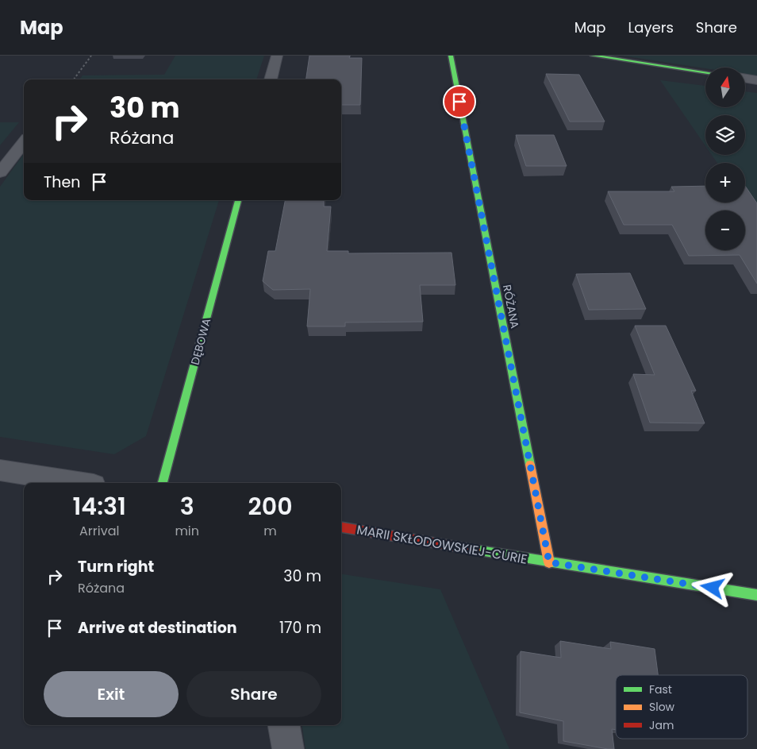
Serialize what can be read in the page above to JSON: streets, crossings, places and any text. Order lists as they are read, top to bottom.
{
  "streets": {
    "street": ["RÓŻANA", "DĘBOWA", "MARII SKŁODOWSKIEJ-CURIE"]
  },
  "crossings": [
    ["RÓŻANA", "MARII SKŁODOWSKIEJ-CURIE"]
  ],
  "legend": ["Fast", "Slow", "Jam"],
  "north": "top",
  "page": {
    "header": "Map",
    "nav": ["Map", "Layers", "Share"],
    "map_buttons": ["+", "−"],
    "turn": ["30 m", "Różana"],
    "then": "Then",
    "eta": [
      "14:31",
      "Arrival",
      "3",
      "min",
      "200",
      "m"
    ],
    "list": [
      {
        "name": "Turn right",
        "note": "Różana",
        "value": "30 m"
      },
      {
        "name": "Arrive at destination",
        "value": "170 m"
      }
    ],
    "buttons": ["Exit", "Share"]
  }
}
